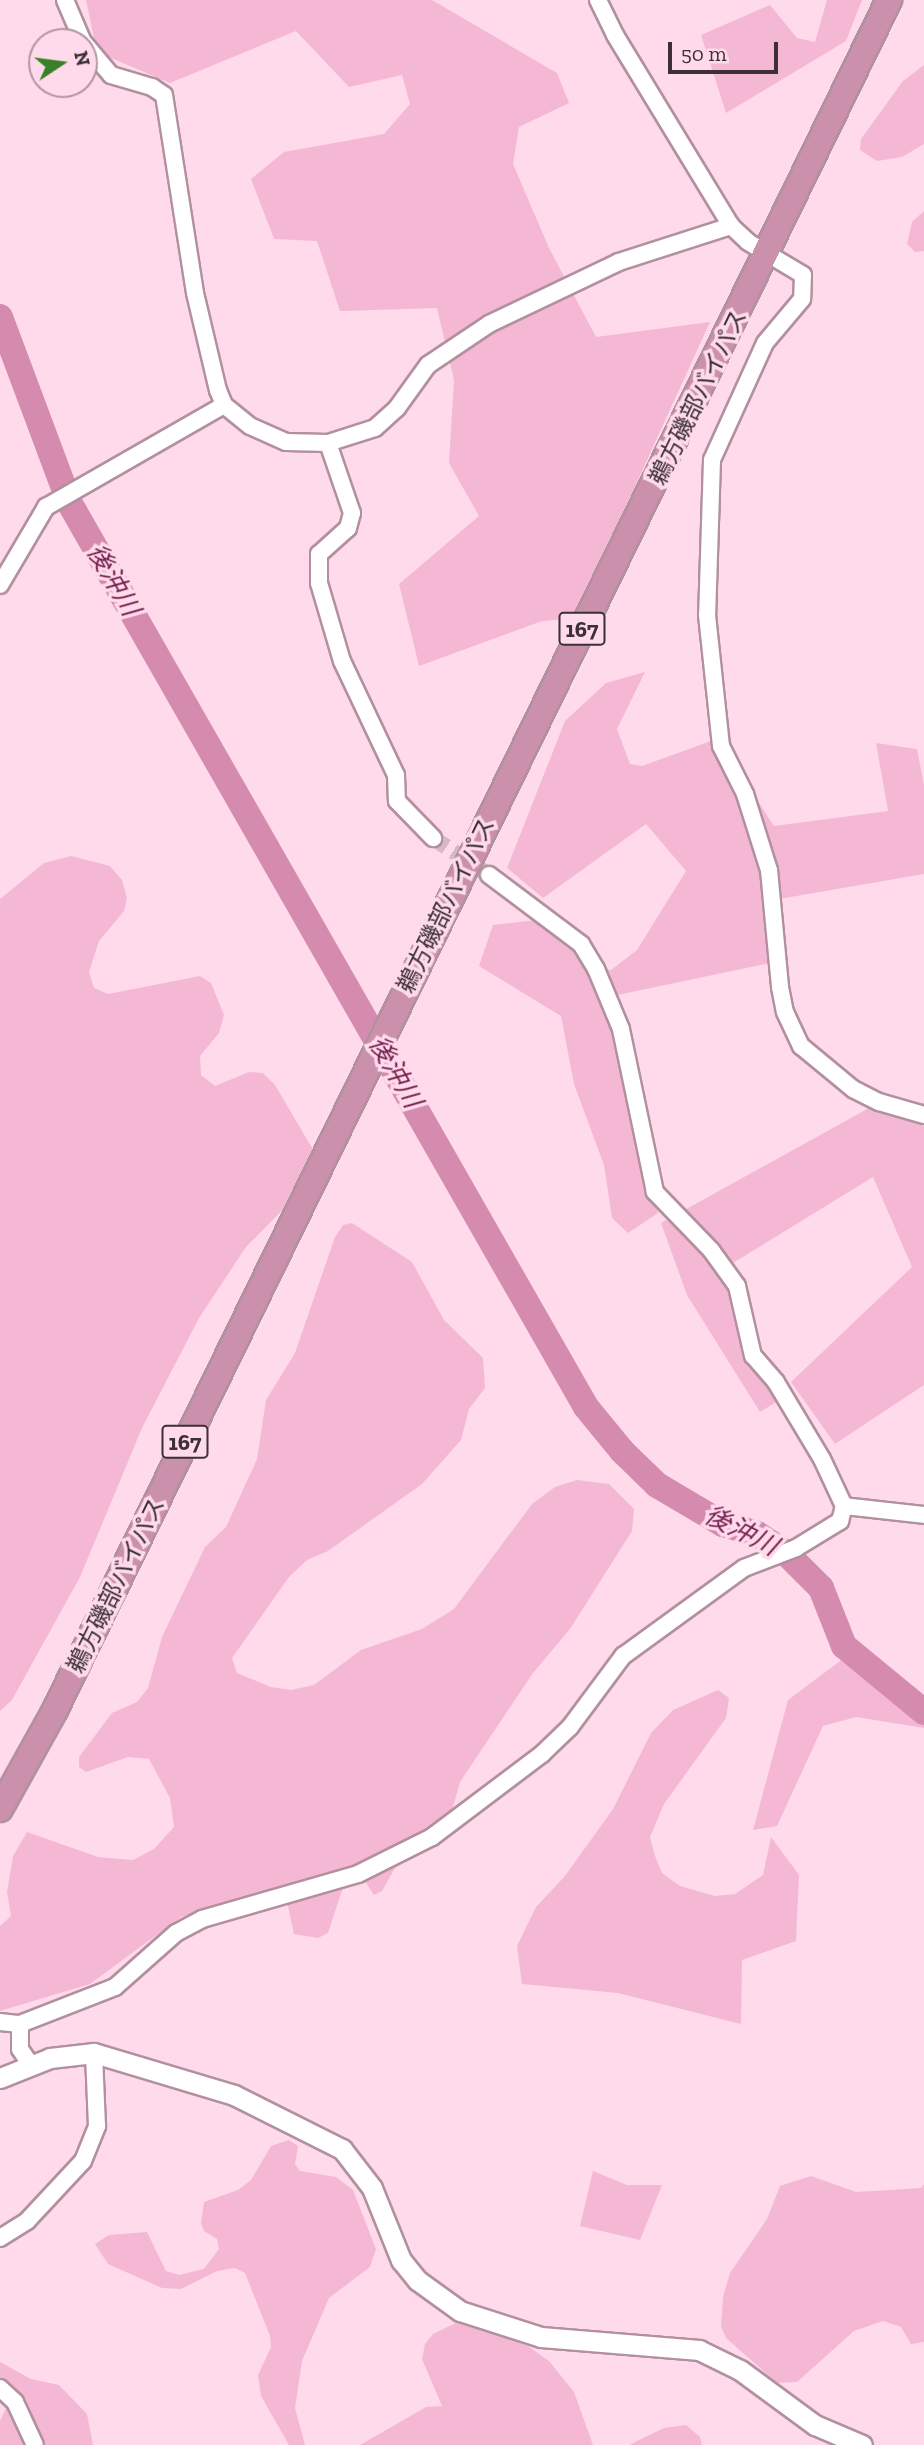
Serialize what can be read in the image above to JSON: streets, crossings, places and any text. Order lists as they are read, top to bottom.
{
  "streets": {
    "highway": ["鵜方磯部バイパス", "167"]
  },
  "water": ["後沖川"],
  "scale_bar": "50 m",
  "north": "right"
}
